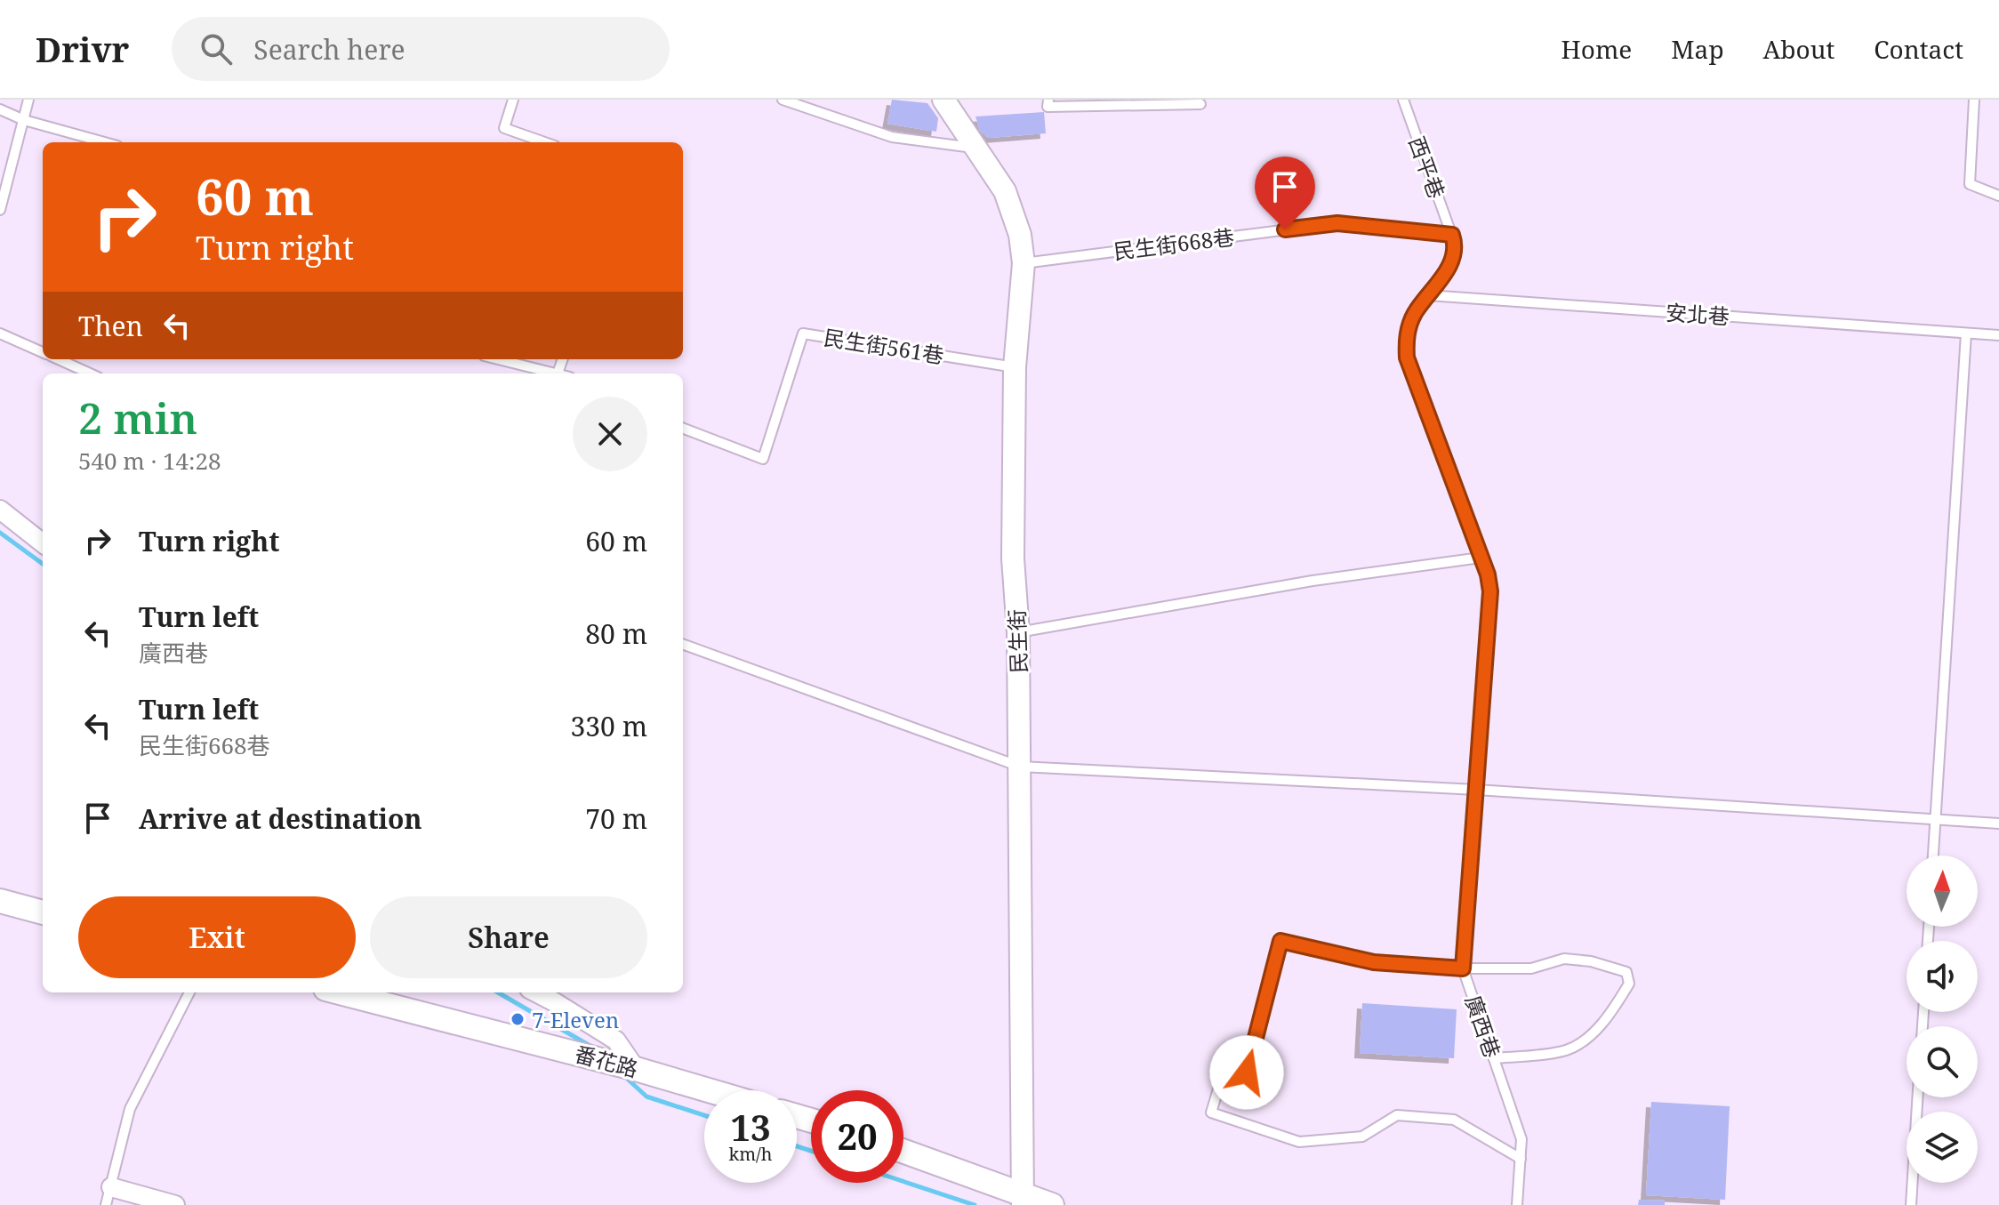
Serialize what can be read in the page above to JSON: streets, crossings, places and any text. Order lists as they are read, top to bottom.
{
  "streets": {
    "main road": ["番花路"],
    "street": ["民生街"],
    "lane": [
      "西平巷",
      "民生街668巷",
      "安北巷",
      "民生街561巷",
      "廣西巷"
    ]
  },
  "crossings": [
    ["西平巷", "民生街668巷"],
    ["西平巷", "廣西巷"],
    ["民生街668巷", "民生街"],
    ["民生街668巷", "廣西巷"],
    ["安北巷", "廣西巷"],
    ["民生街561巷", "民生街"]
  ],
  "places": ["7-Eleven"],
  "north": "top",
  "page": {
    "header": "Drivr",
    "search": "Search here",
    "nav": [
      "Home",
      "Map",
      "About",
      "Contact"
    ],
    "turn": ["60 m", "Turn right"],
    "then": "Then",
    "heading": ["2 min", "540 m · 14:28"],
    "list": [
      {
        "name": "Turn right",
        "value": "60 m"
      },
      {
        "name": "Turn left",
        "note": "廣西巷",
        "value": "80 m"
      },
      {
        "name": "Turn left",
        "note": "民生街668巷",
        "value": "330 m"
      },
      {
        "name": "Arrive at destination",
        "value": "70 m"
      }
    ],
    "buttons": ["Exit", "Share"],
    "speed": "13 km/h",
    "limit": "20"
  }
}
